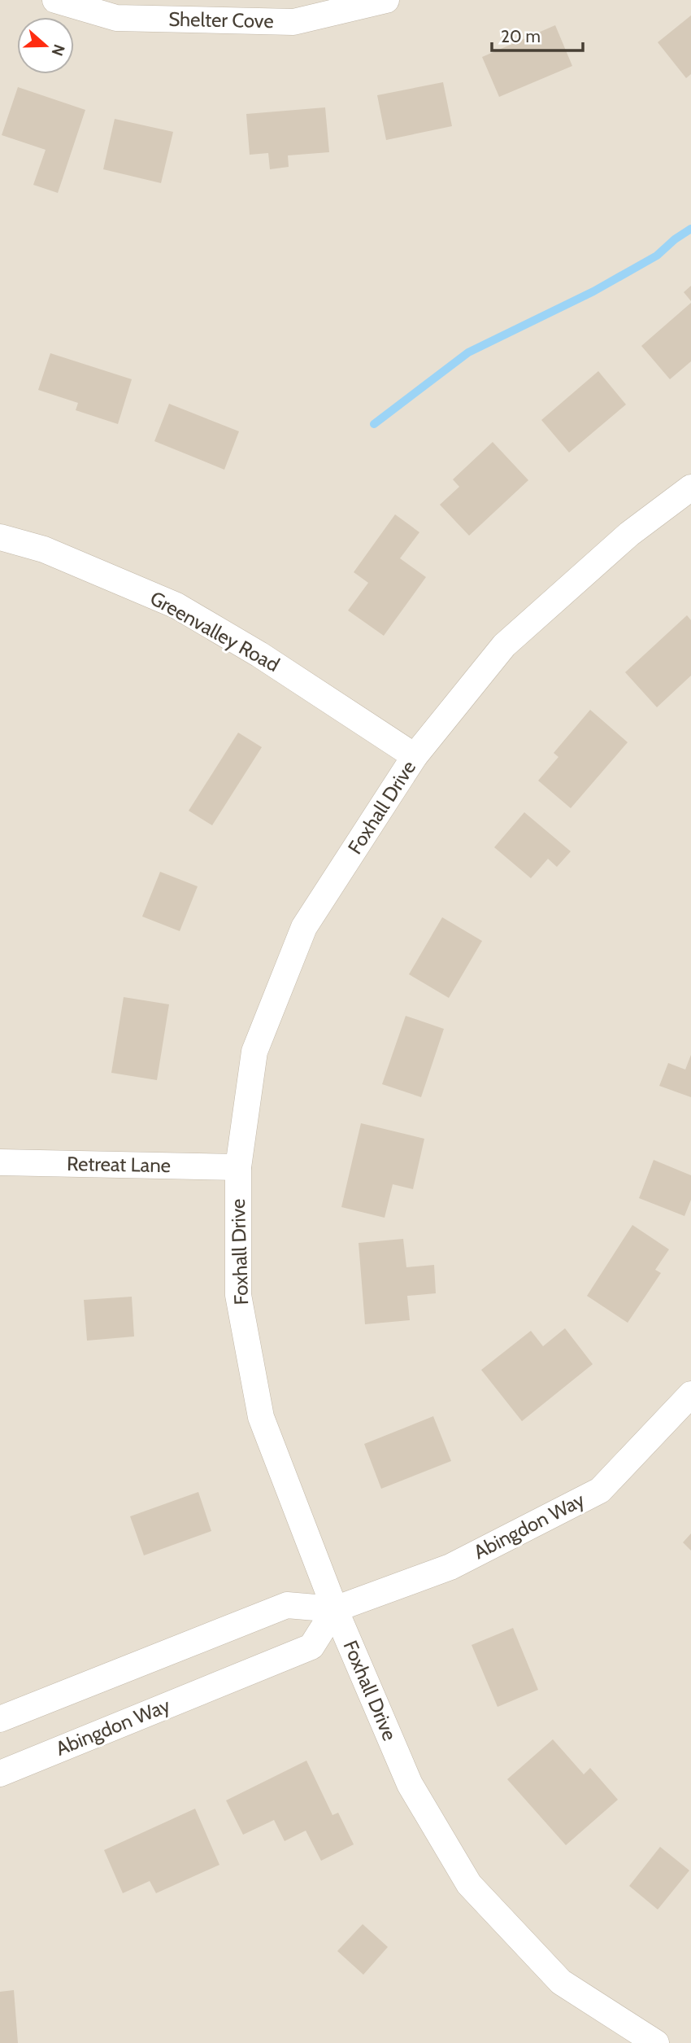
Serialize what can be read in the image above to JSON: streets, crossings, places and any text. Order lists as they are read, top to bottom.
{
  "streets": {
    "street": [
      "Shelter Cove",
      "Greenvalley Road",
      "Foxhall Drive",
      "Retreat Lane",
      "Abingdon Way"
    ]
  },
  "crossings": [
    ["Greenvalley Road", "Foxhall Drive"],
    ["Foxhall Drive", "Retreat Lane"],
    ["Foxhall Drive", "Abingdon Way"]
  ],
  "scale_bar": "20 m",
  "north": "right"
}
